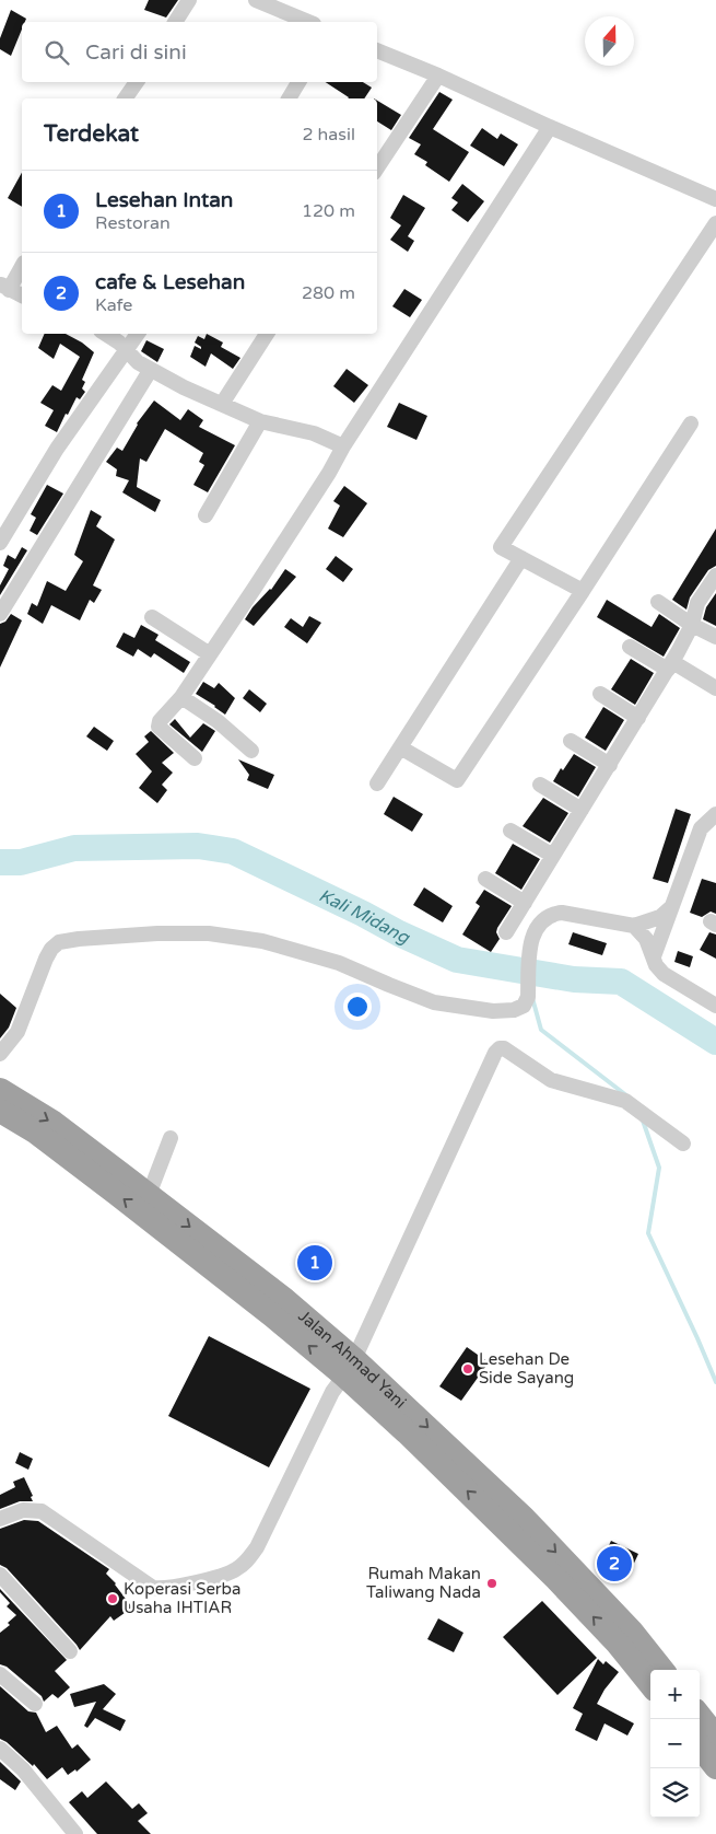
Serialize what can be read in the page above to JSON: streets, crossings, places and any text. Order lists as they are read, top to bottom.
{
  "streets": {
    "highway": ["Jalan Ahmad Yani"]
  },
  "water": ["Kali Midang"],
  "places": ["Lesehan De Side Sayang", "Rumah Makan Taliwang Nada", "Koperasi Serba Usaha IHTIAR"],
  "north": "top",
  "page": {
    "search": "Cari di sini",
    "heading": ["Terdekat", "2 hasil"],
    "list": [
      {
        "mark": "1",
        "name": "Lesehan Intan",
        "note": "Restoran",
        "value": "120 m"
      },
      {
        "mark": "2",
        "name": "cafe & Lesehan",
        "note": "Kafe",
        "value": "280 m"
      }
    ],
    "pins": ["1", "2"],
    "map_buttons": ["+", "−"]
  }
}
